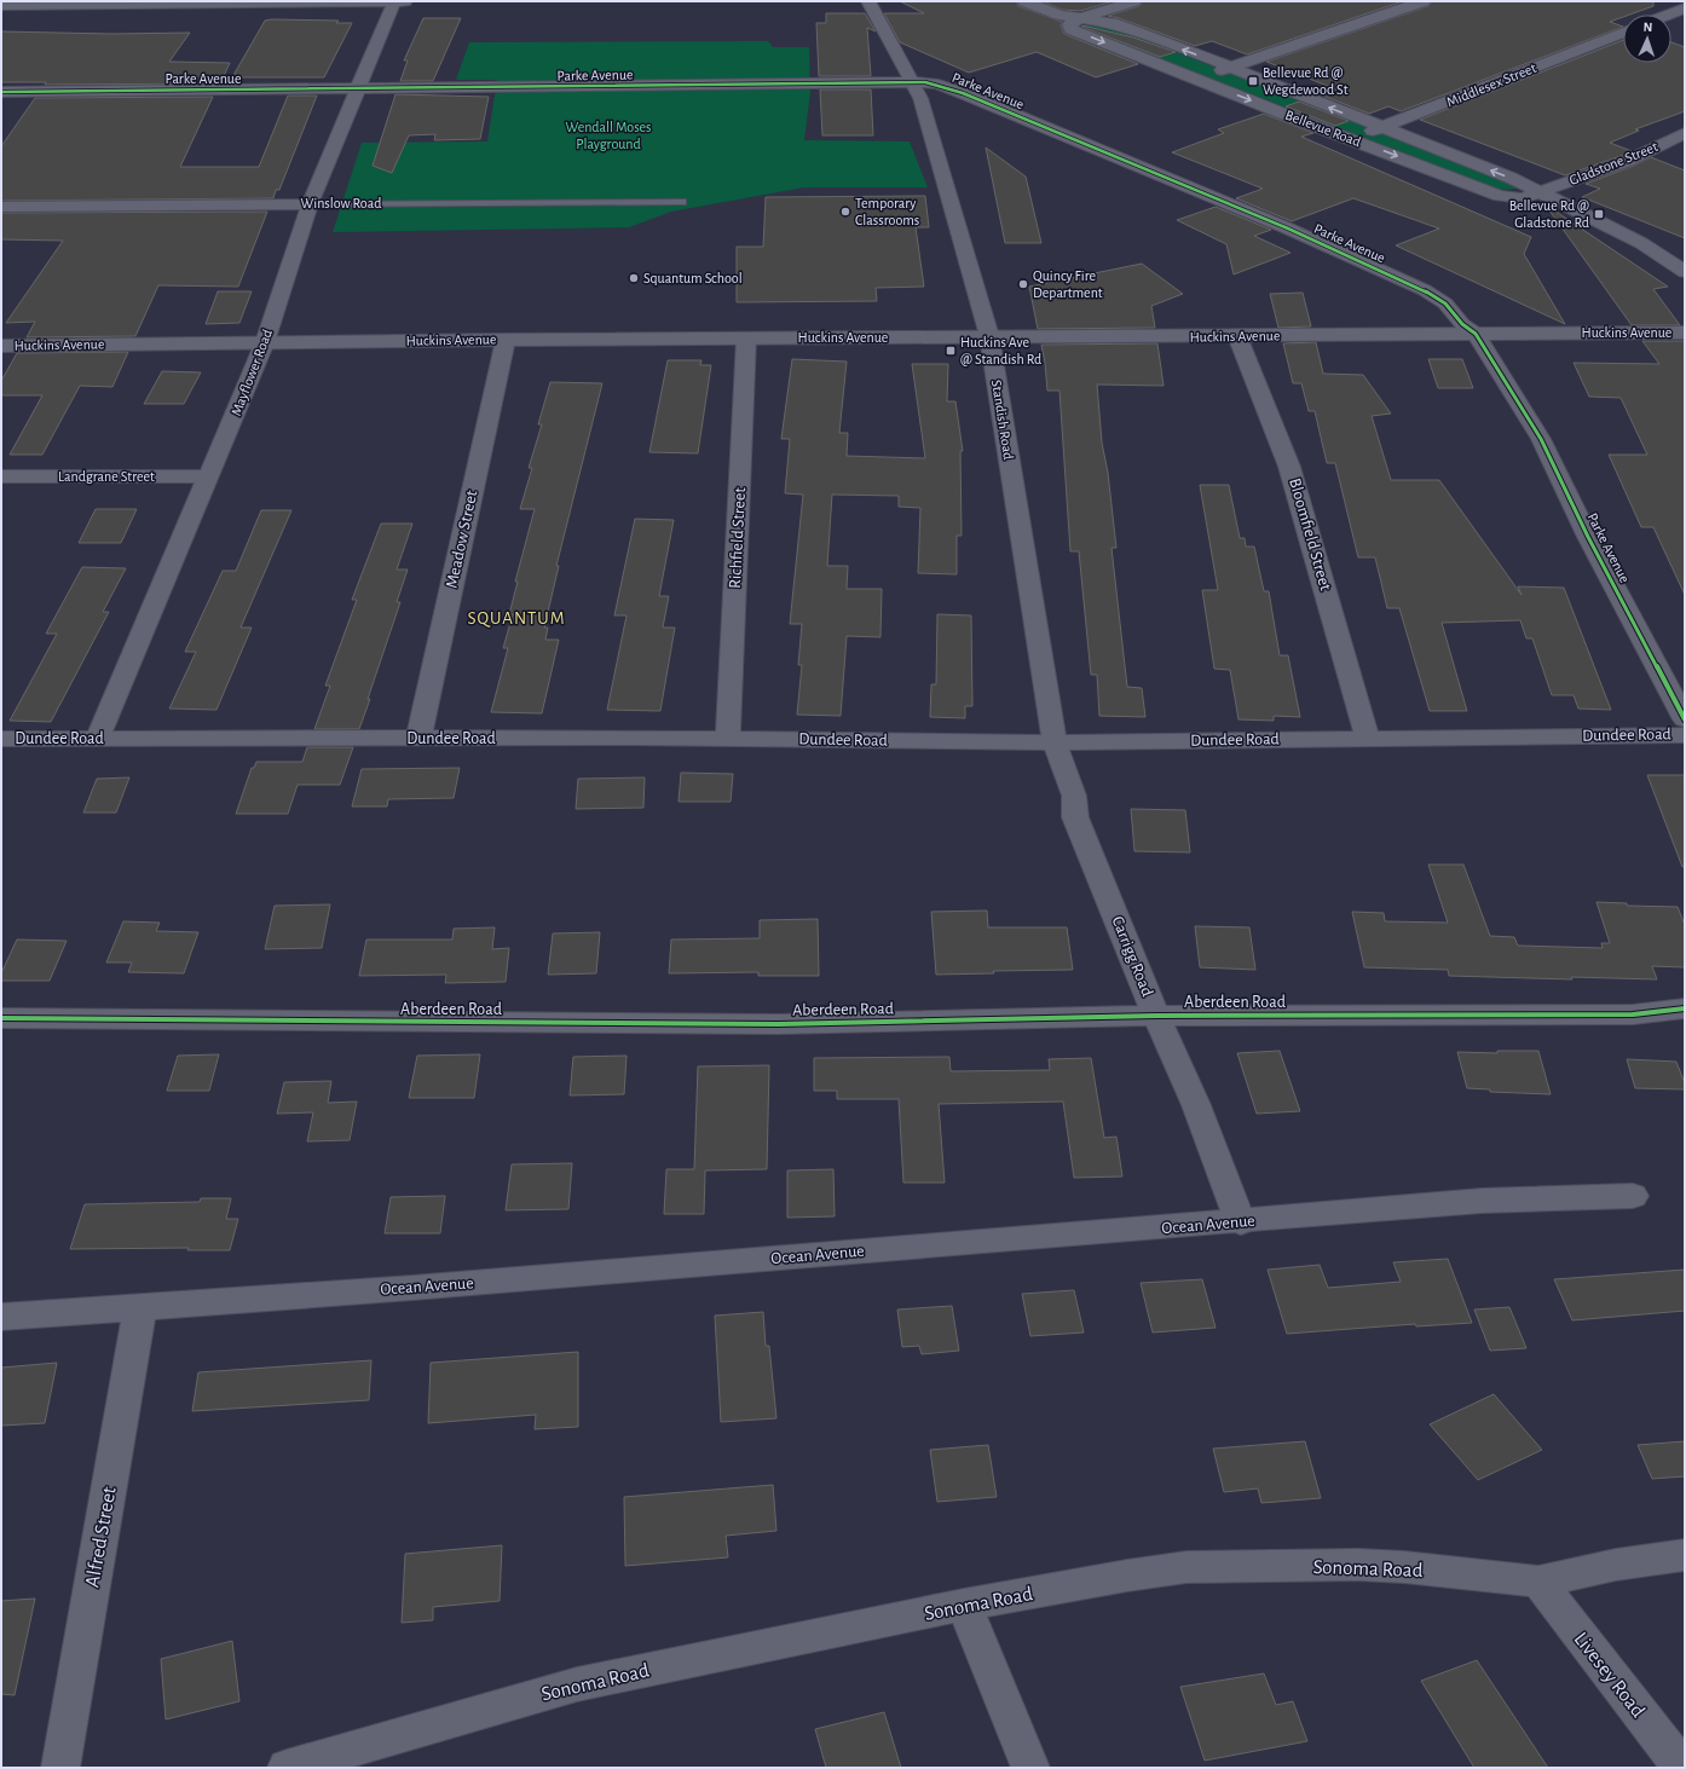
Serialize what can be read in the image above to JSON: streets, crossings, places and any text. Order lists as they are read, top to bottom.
{
  "streets": {
    "street": [
      "Parke Avenue",
      "Middlesex Street",
      "Bellevue Road",
      "Gladstone Street",
      "Winslow Road",
      "Huckins Avenue",
      "Mayflower Road",
      "Standish Road",
      "Landgrane Street",
      "Bloomfield Street",
      "Richfield Street",
      "Meadow Street",
      "Dundee Road",
      "Carrigg Road",
      "Aberdeen Road",
      "Ocean Avenue",
      "Alfred Street",
      "Sonoma Road",
      "Livesey Road"
    ]
  },
  "crossings": [
    ["Parke Avenue", "Huckins Avenue"],
    ["Parke Avenue", "Mayflower Road"],
    ["Parke Avenue", "Standish Road"],
    ["Middlesex Street", "Bellevue Road"],
    ["Bellevue Road", "Gladstone Street"],
    ["Winslow Road", "Mayflower Road"],
    ["Huckins Avenue", "Mayflower Road"],
    ["Huckins Avenue", "Standish Road"],
    ["Huckins Avenue", "Bloomfield Street"],
    ["Huckins Avenue", "Richfield Street"],
    ["Huckins Avenue", "Meadow Street"],
    ["Mayflower Road", "Landgrane Street"],
    ["Mayflower Road", "Dundee Road"],
    ["Standish Road", "Dundee Road"],
    ["Standish Road", "Carrigg Road"],
    ["Bloomfield Street", "Dundee Road"],
    ["Richfield Street", "Dundee Road"],
    ["Meadow Street", "Dundee Road"],
    ["Dundee Road", "Carrigg Road"],
    ["Carrigg Road", "Aberdeen Road"],
    ["Carrigg Road", "Ocean Avenue"],
    ["Ocean Avenue", "Alfred Street"],
    ["Sonoma Road", "Livesey Road"]
  ],
  "districts": ["SQUANTUM"],
  "parks": ["Wendall Moses Playground"],
  "places": {
    "transit": ["Bellevue Rd @ Wegdewood St", "Bellevue Rd @ Gladstone Rd", "Huckins Ave @ Standish Rd"],
    "other": ["Temporary Classrooms", "Squantum School", "Quincy Fire Department"]
  },
  "north": "top"
}
